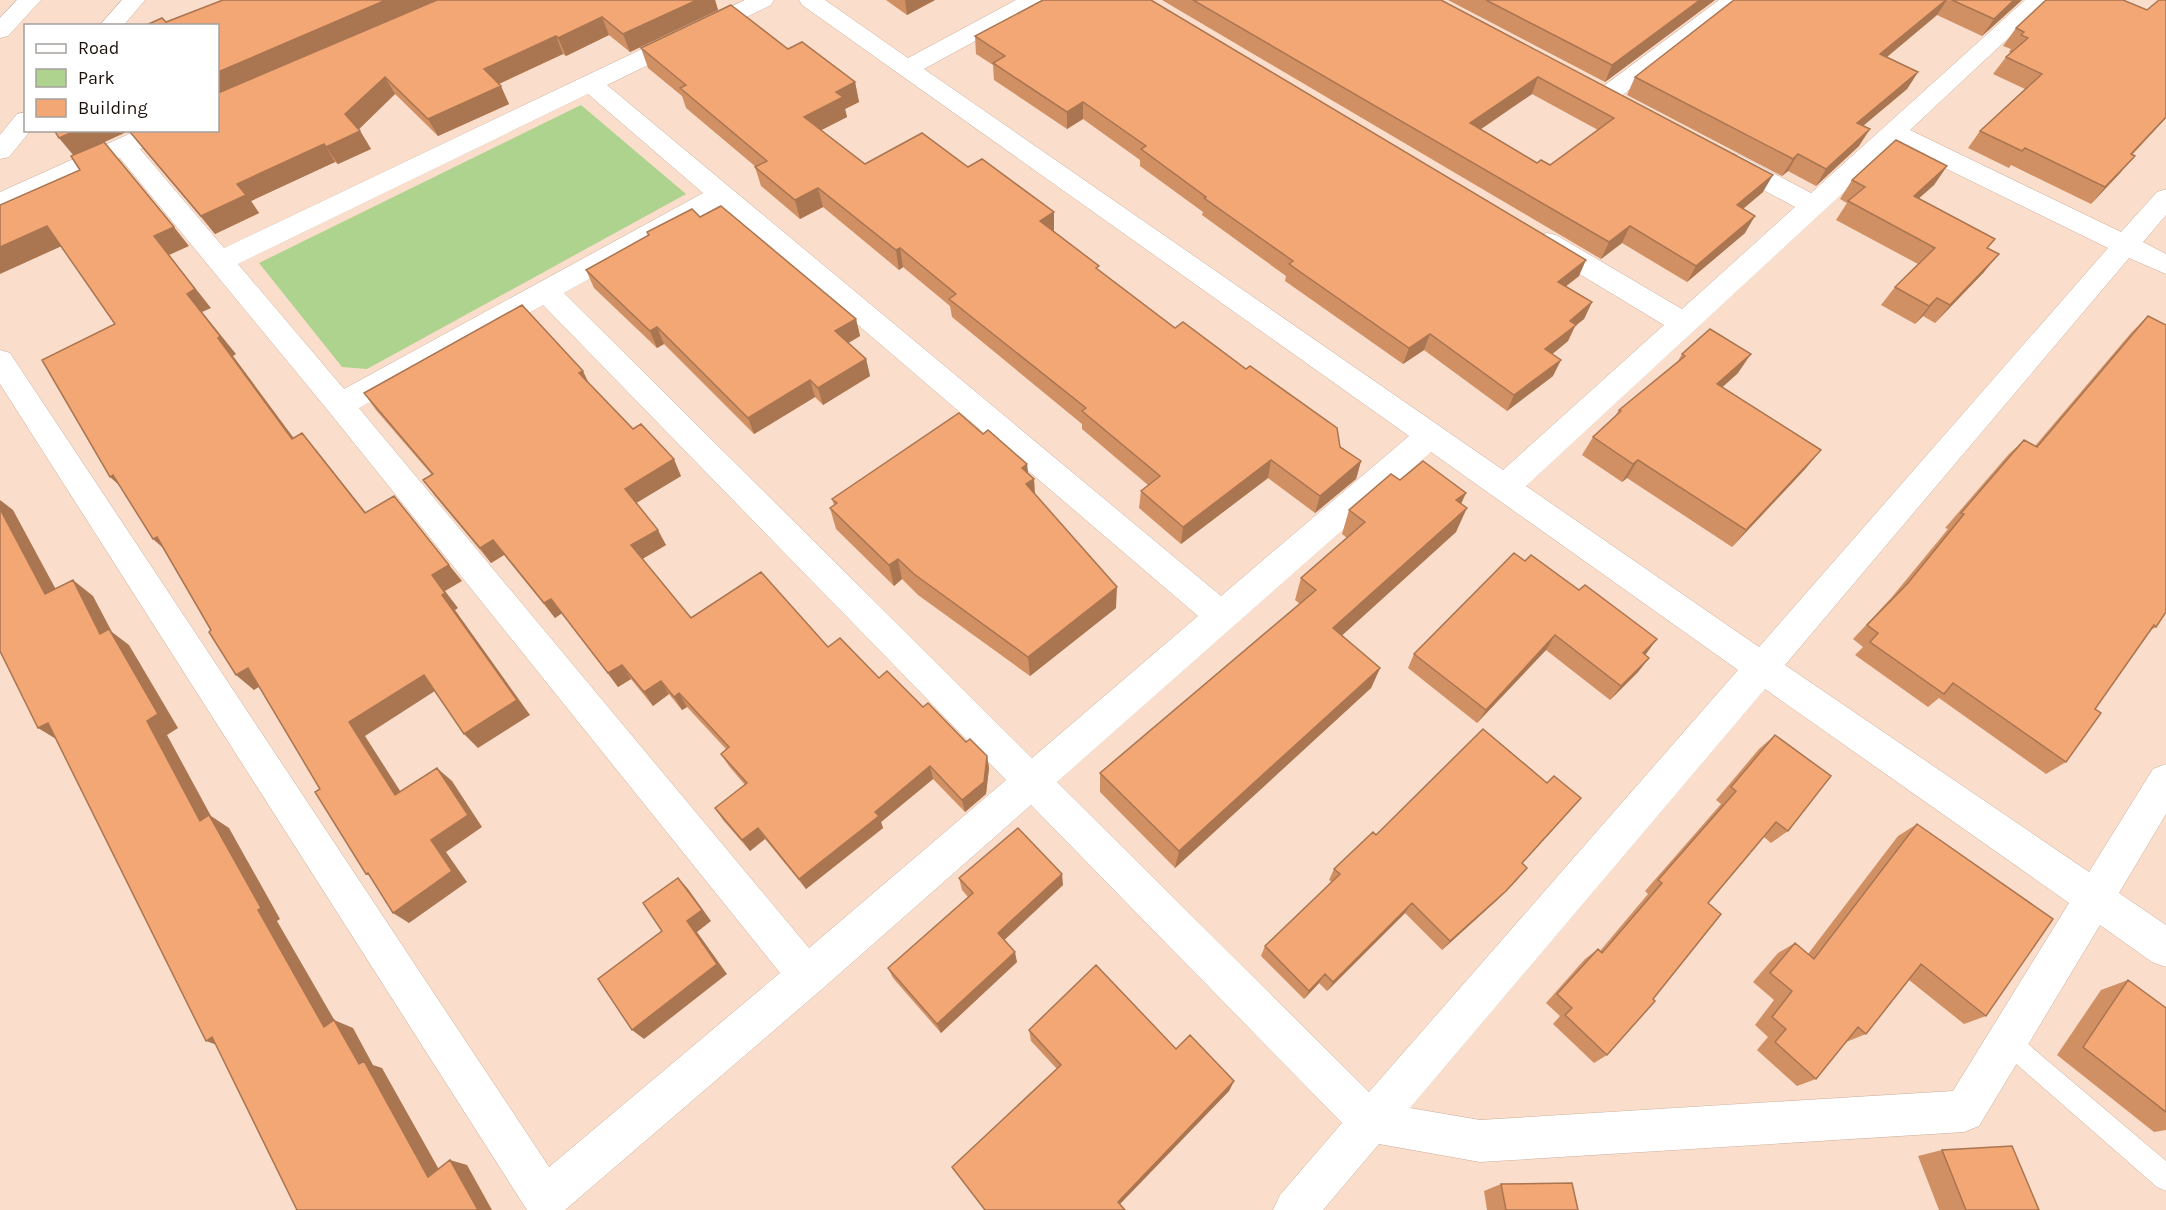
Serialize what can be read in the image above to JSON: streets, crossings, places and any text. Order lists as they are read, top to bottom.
{
  "legend": ["Road", "Park", "Building"]
}
